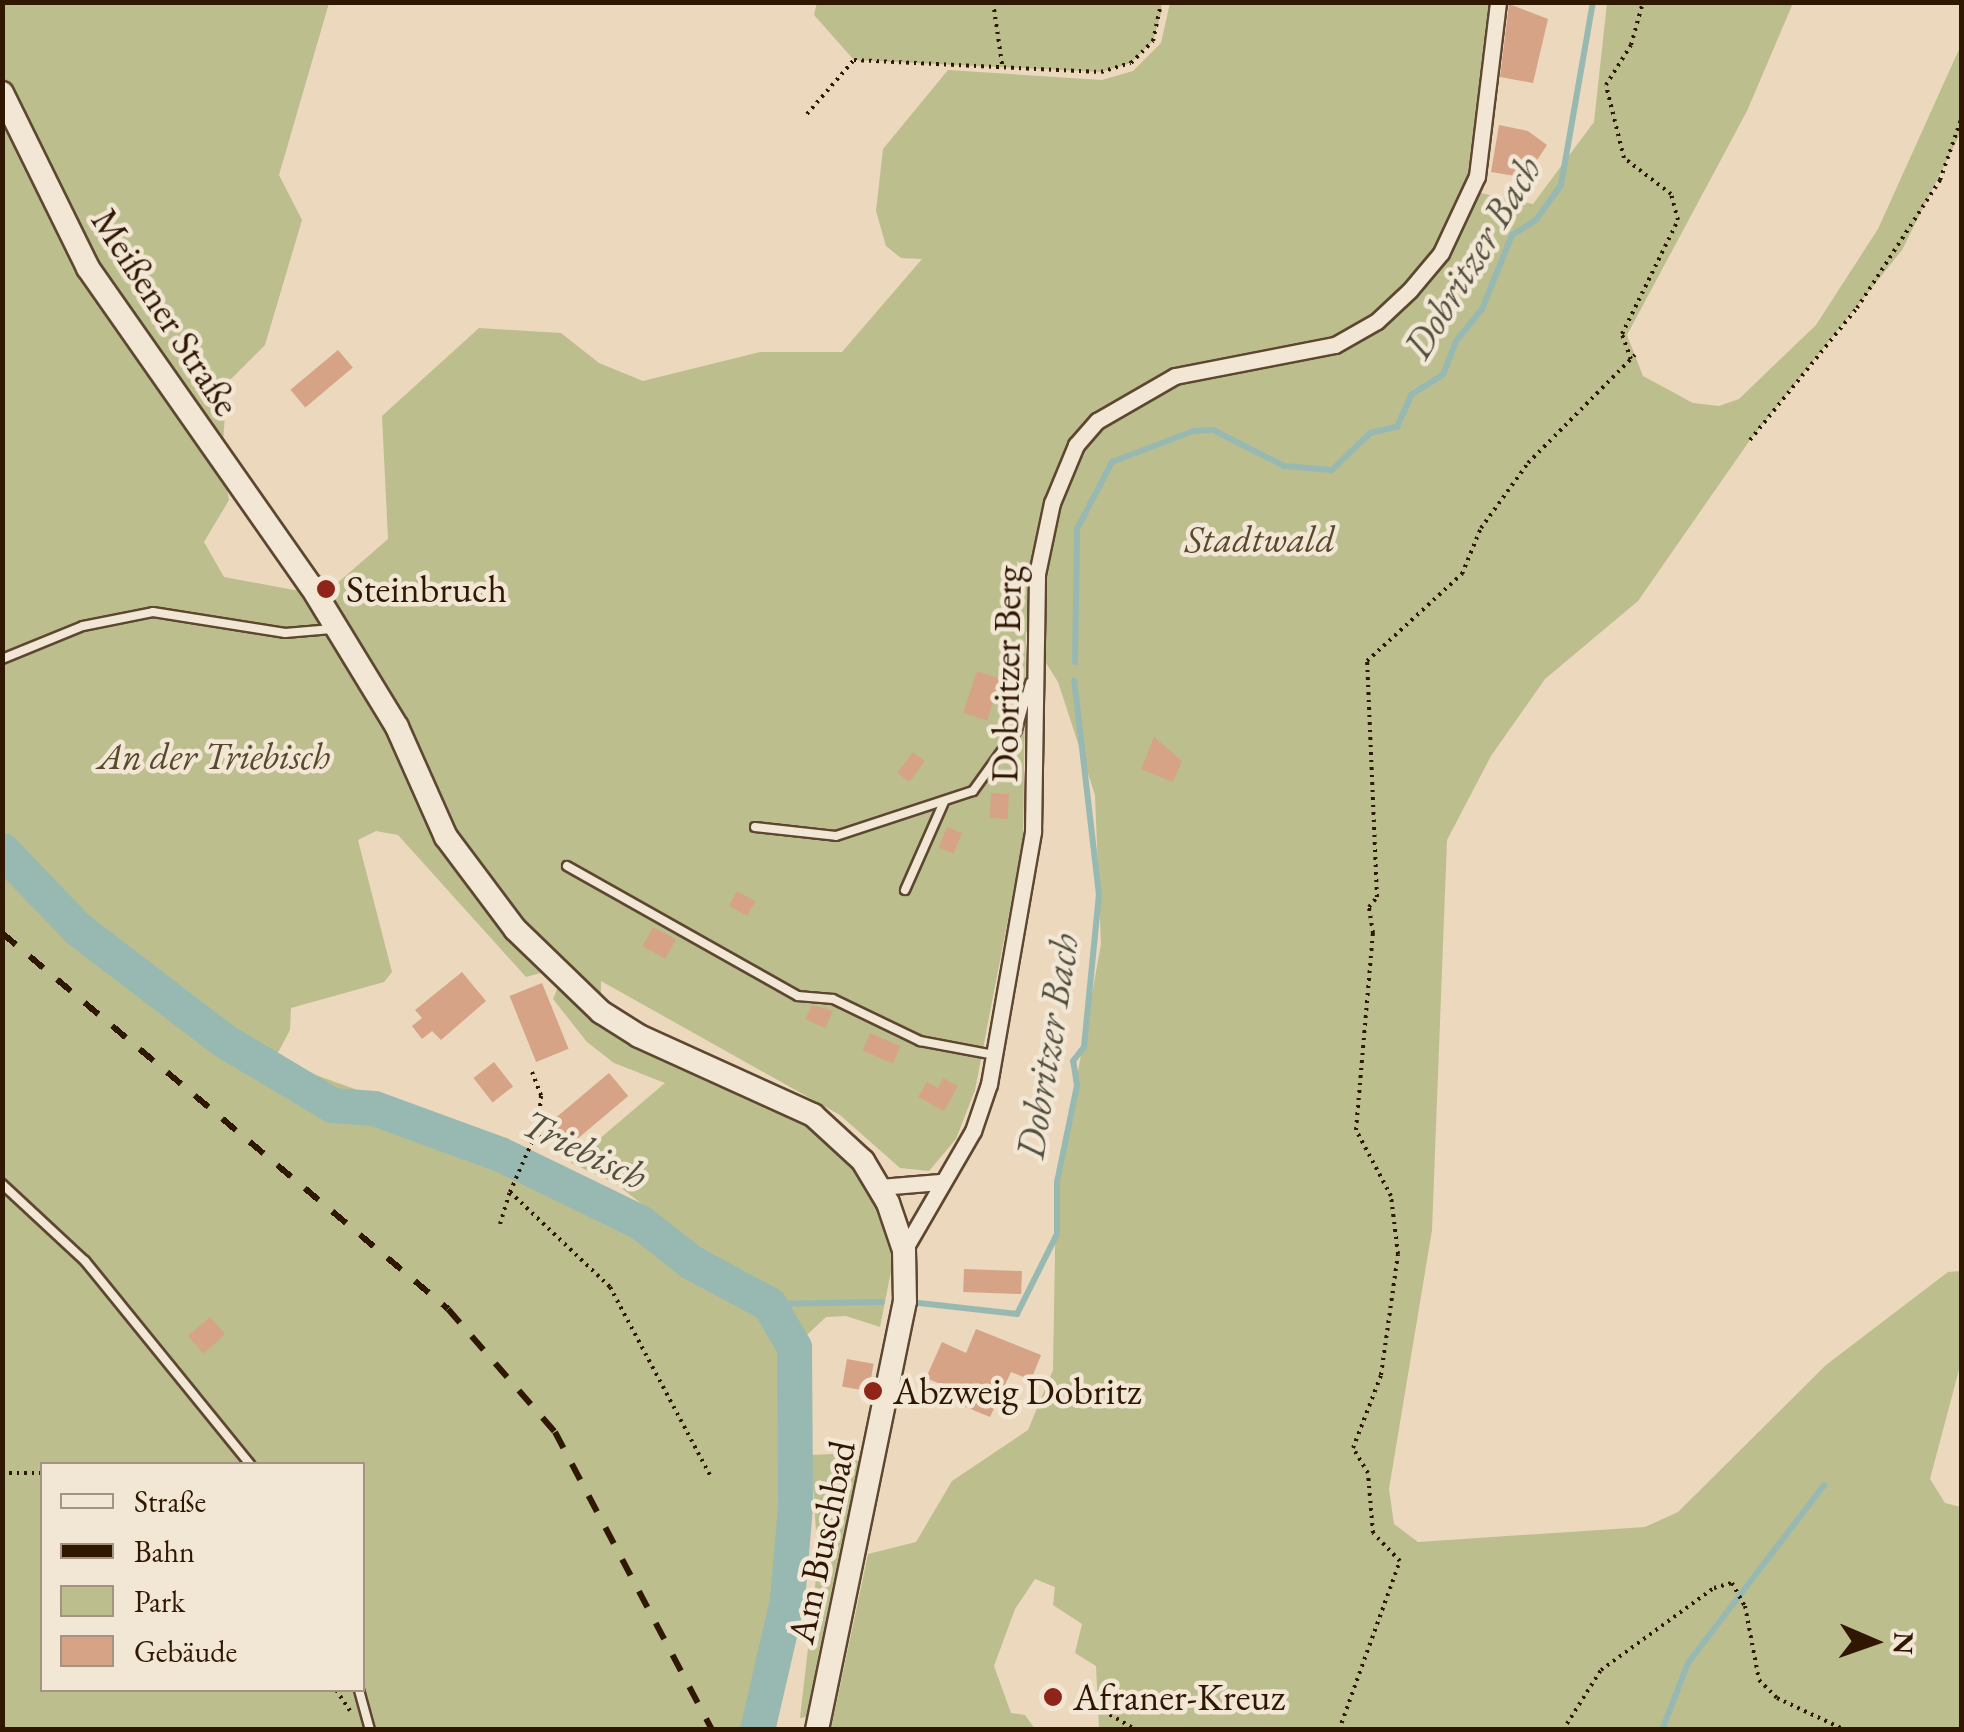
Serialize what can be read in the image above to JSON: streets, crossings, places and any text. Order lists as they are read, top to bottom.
{
  "streets": {
    "main road": ["Meißener Straße", "Am Buschbad"],
    "street": ["Dobritzer Berg"]
  },
  "crossings": [
    ["Meißener Straße", "Dobritzer Berg"],
    ["Meißener Straße", "Am Buschbad"],
    ["Dobritzer Berg", "Am Buschbad"]
  ],
  "water": ["Dobritzer Bach", "Triebisch"],
  "parks": ["Stadtwald", "An der Triebisch"],
  "places": ["Steinbruch", "Abzweig Dobritz", "Afraner-Kreuz"],
  "legend": [
    "Straße",
    "Bahn",
    "Park",
    "Gebäude"
  ],
  "north": "right"
}
